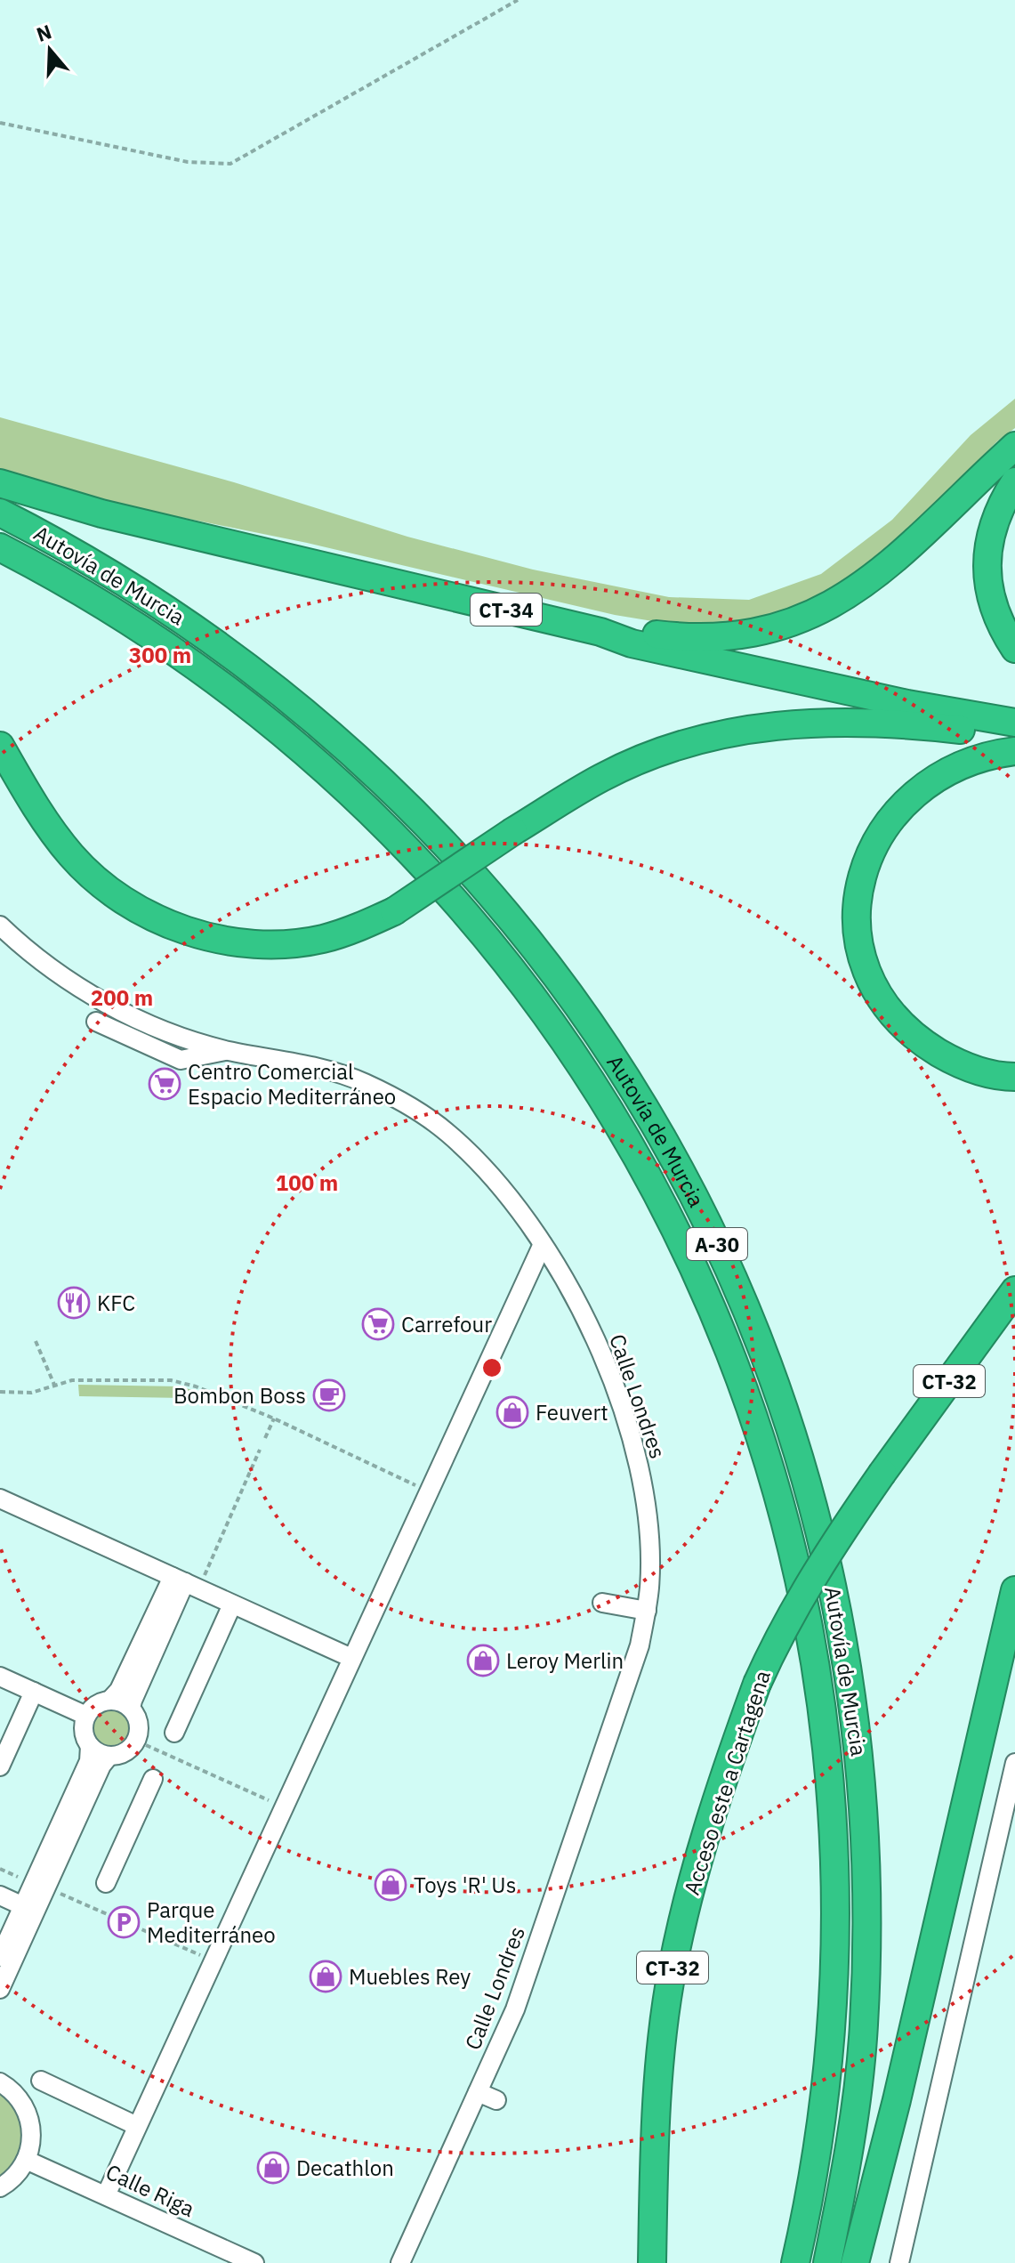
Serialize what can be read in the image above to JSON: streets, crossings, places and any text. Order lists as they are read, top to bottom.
{
  "streets": {
    "highway": [
      "Autovía de Murcia",
      "CT-34",
      "A-30",
      "CT-32",
      "Acceso este a Cartagena"
    ],
    "street": ["Calle Londres", "Calle Riga"]
  },
  "places": {
    "supermarket": ["Centro Comercial Espacio Mediterráneo", "Carrefour"],
    "restaurant": ["KFC"],
    "cafe": ["Bombon Boss"],
    "shop": [
      "Feuvert",
      "Leroy Merlin",
      "Toys 'R' Us",
      "Muebles Rey",
      "Decathlon"
    ],
    "parking": ["Parque Mediterráneo"]
  },
  "north": "top",
  "rings": ["300 m", "200 m", "100 m"]
}
